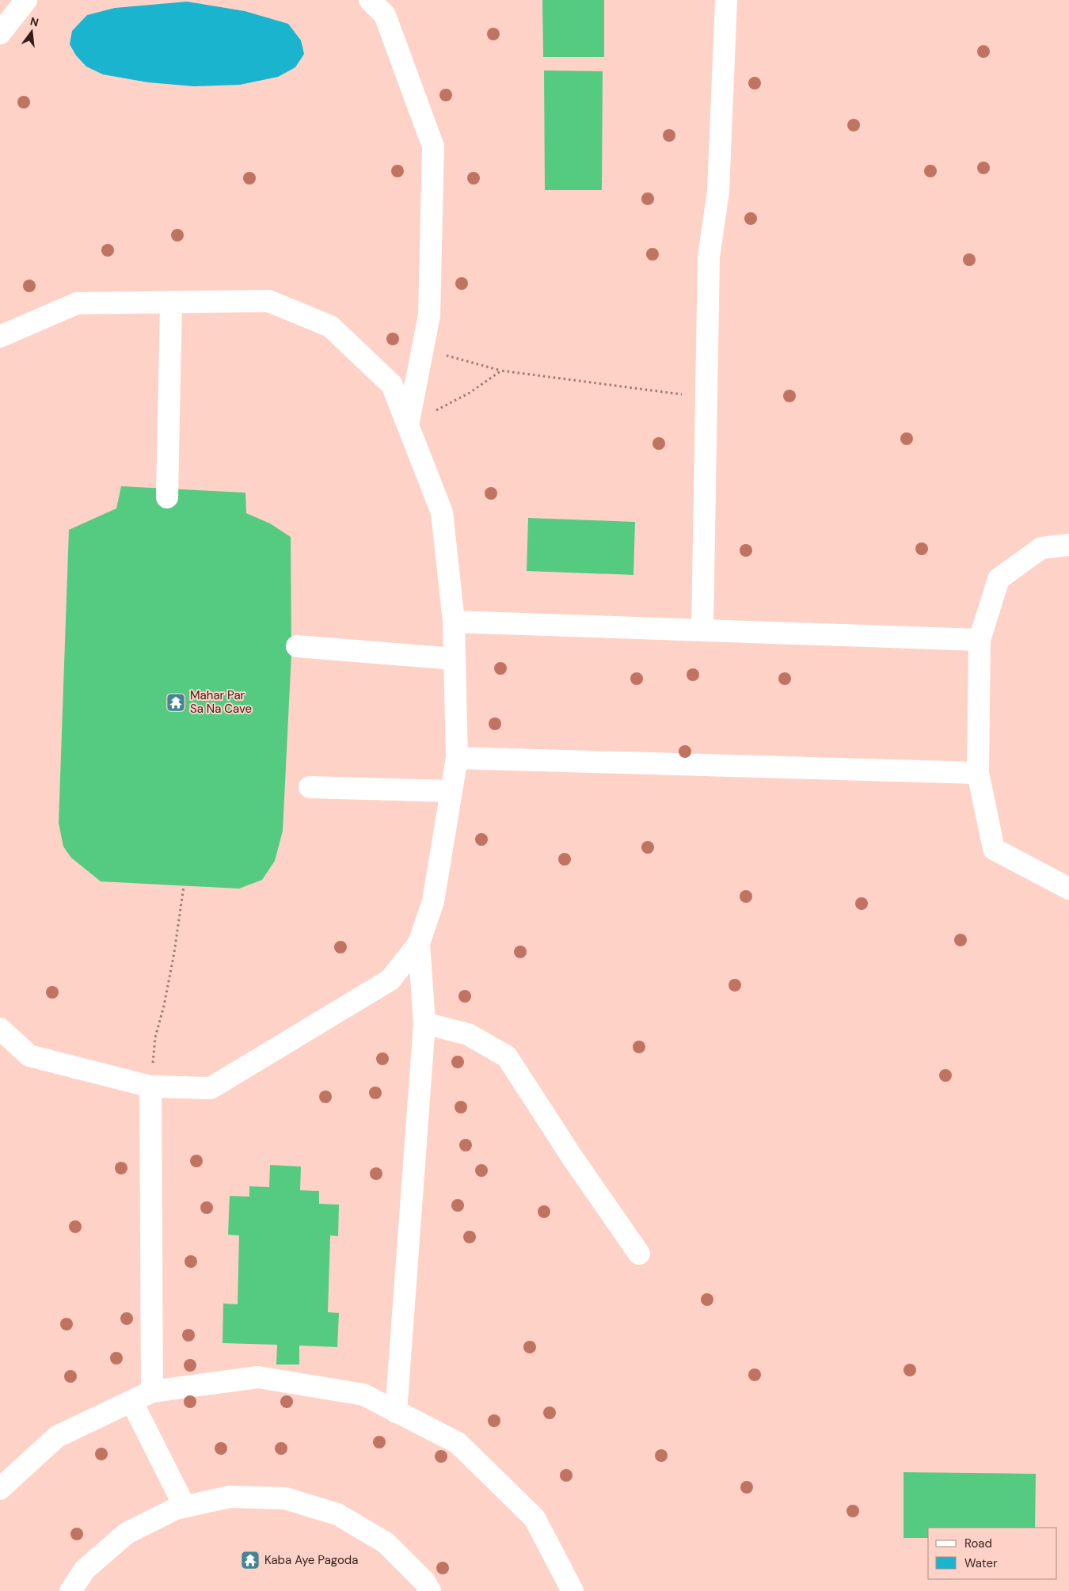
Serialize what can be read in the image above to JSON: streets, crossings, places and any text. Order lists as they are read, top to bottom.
{
  "places": {
    "temple": ["Mahar Par Sa Na Cave", "Kaba Aye Pagoda"]
  },
  "legend": ["Road", "Water"],
  "north": "top"
}
